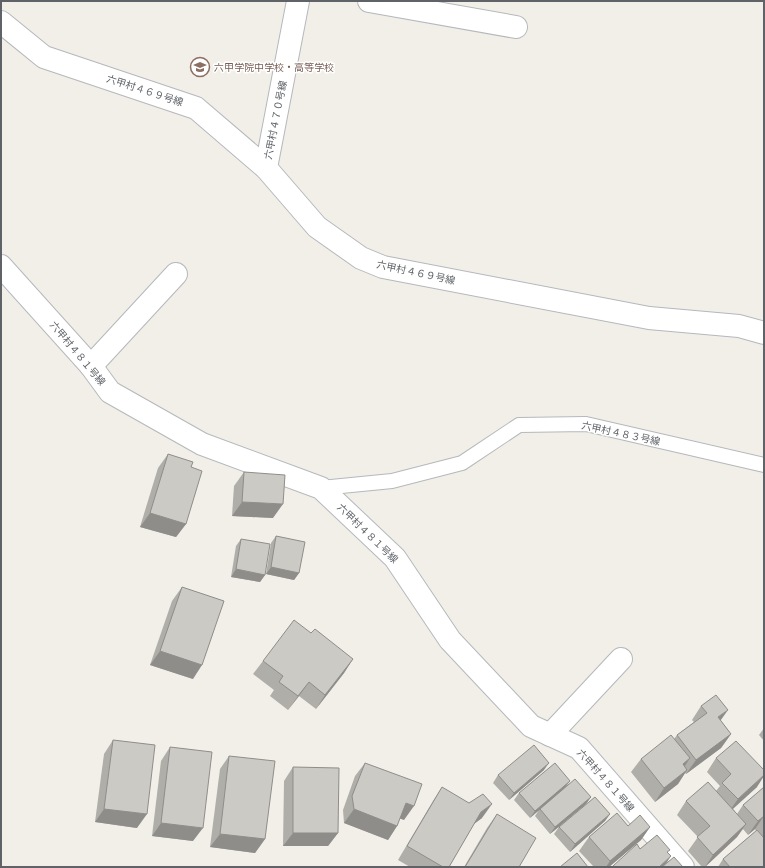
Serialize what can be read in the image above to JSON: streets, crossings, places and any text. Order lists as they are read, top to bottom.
{
  "streets": {
    "street": ["六甲村４６９号線", "六甲村４７０号線", "六甲村４８１号線"],
    "lane": ["六甲村４８３号線"]
  },
  "crossings": [
    ["六甲村４６９号線", "六甲村４７０号線"],
    ["六甲村４８１号線", "六甲村４８３号線"]
  ],
  "places": {
    "school or university": ["六甲学院中学校・高等学校"]
  }
}
